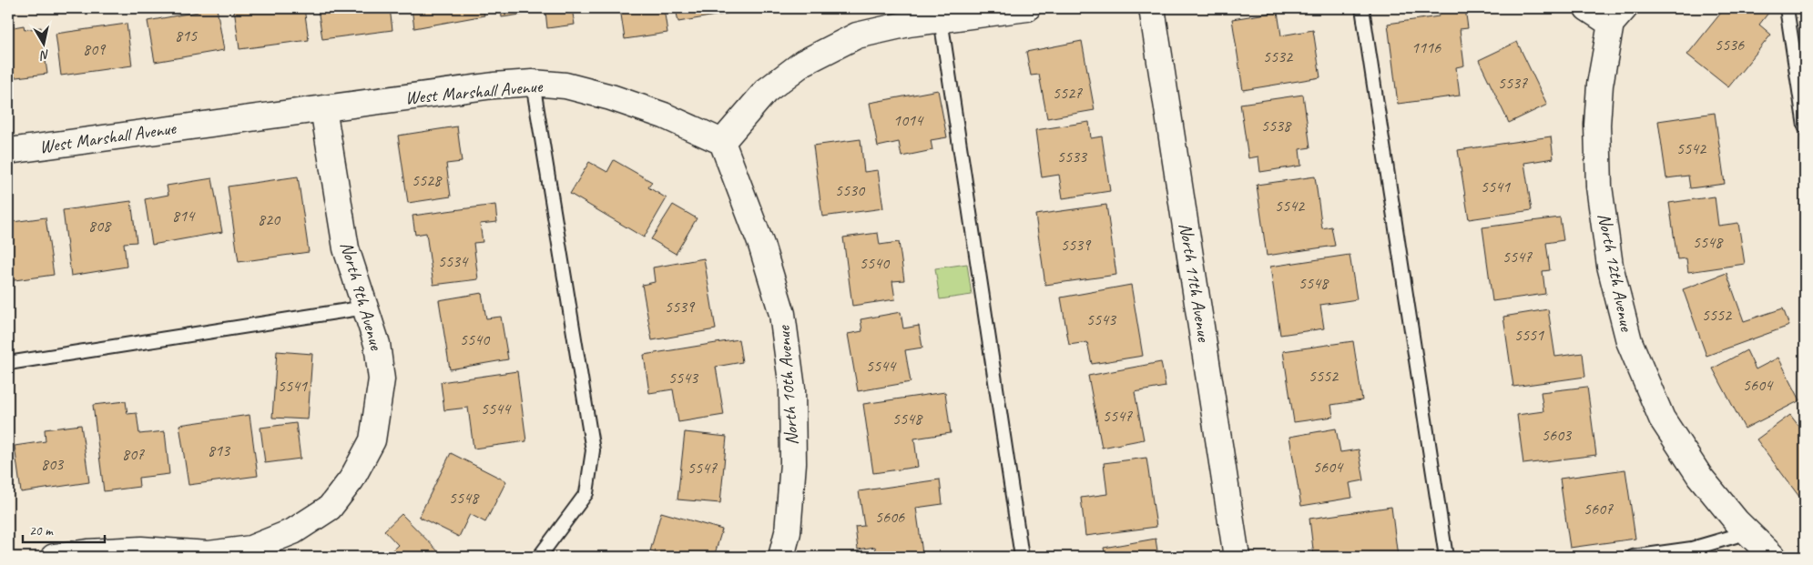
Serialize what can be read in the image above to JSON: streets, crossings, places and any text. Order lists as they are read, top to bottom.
{
  "streets": {
    "street": [
      "West Marshall Avenue",
      "North 12th Avenue",
      "North 11th Avenue",
      "North 9th Avenue",
      "North 10th Avenue"
    ]
  },
  "crossings": [
    ["West Marshall Avenue", "North 9th Avenue"],
    ["West Marshall Avenue", "North 10th Avenue"]
  ],
  "house_numbers": [
    "815",
    "5536",
    "1116",
    "809",
    "5532",
    "5537",
    "5527",
    "1014",
    "5538",
    "5542",
    "5533",
    "5528",
    "5541",
    "5530",
    "5542",
    "814",
    "820",
    "808",
    "5548",
    "5539",
    "5547",
    "5534",
    "5540",
    "5548",
    "5539",
    "5552",
    "5543",
    "5551",
    "5540",
    "5544",
    "5552",
    "5543",
    "5604",
    "5541",
    "5544",
    "5547",
    "5548",
    "5603",
    "813",
    "807",
    "803",
    "5604",
    "5547",
    "5548",
    "5607",
    "5606"
  ],
  "scale_bar": "20 m",
  "north": "bottom"
}
